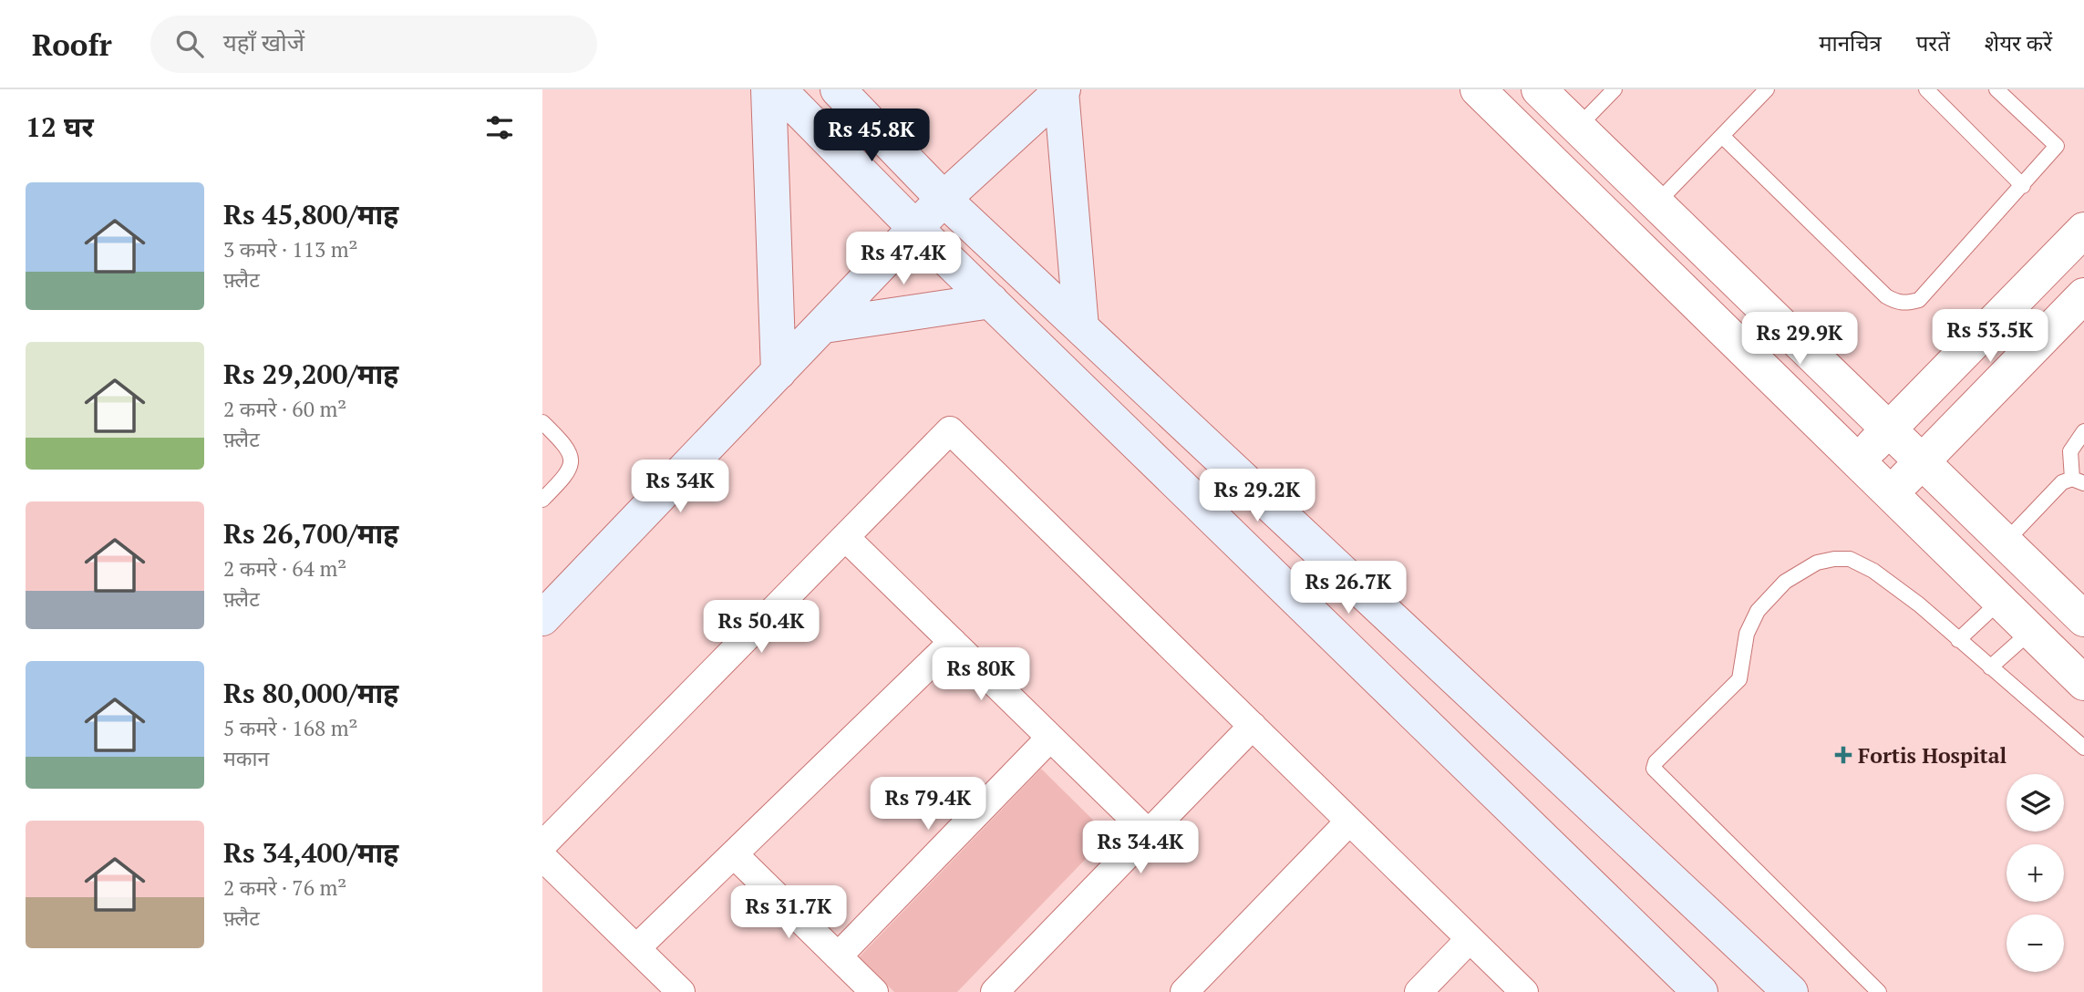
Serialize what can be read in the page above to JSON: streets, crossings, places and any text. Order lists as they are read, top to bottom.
{
  "places": {
    "health": ["Fortis Hospital"]
  },
  "page": {
    "header": "Roofr",
    "search": "यहाँ खोजें",
    "nav": ["मानचित्र", "परतें", "शेयर करें"],
    "heading": "12 घर",
    "price": [
      "Rs 45.8K",
      "Rs 47.4K",
      "Rs 53.5K",
      "Rs 29.9K",
      "Rs 34K",
      "Rs 29.2K",
      "Rs 26.7K",
      "Rs 50.4K",
      "Rs 80K",
      "Rs 79.4K",
      "Rs 34.4K",
      "Rs 31.7K"
    ],
    "list": [
      {
        "name": "Rs 45,800/माह",
        "note": "3 कमरे · 113 m² · फ़्लैट"
      },
      {
        "name": "Rs 29,200/माह",
        "note": "2 कमरे · 60 m² · फ़्लैट"
      },
      {
        "name": "Rs 26,700/माह",
        "note": "2 कमरे · 64 m² · फ़्लैट"
      },
      {
        "name": "Rs 80,000/माह",
        "note": "5 कमरे · 168 m² · मकान"
      },
      {
        "name": "Rs 34,400/माह",
        "note": "2 कमरे · 76 m² · फ़्लैट"
      }
    ],
    "map_buttons": ["+", "−"]
  }
}
